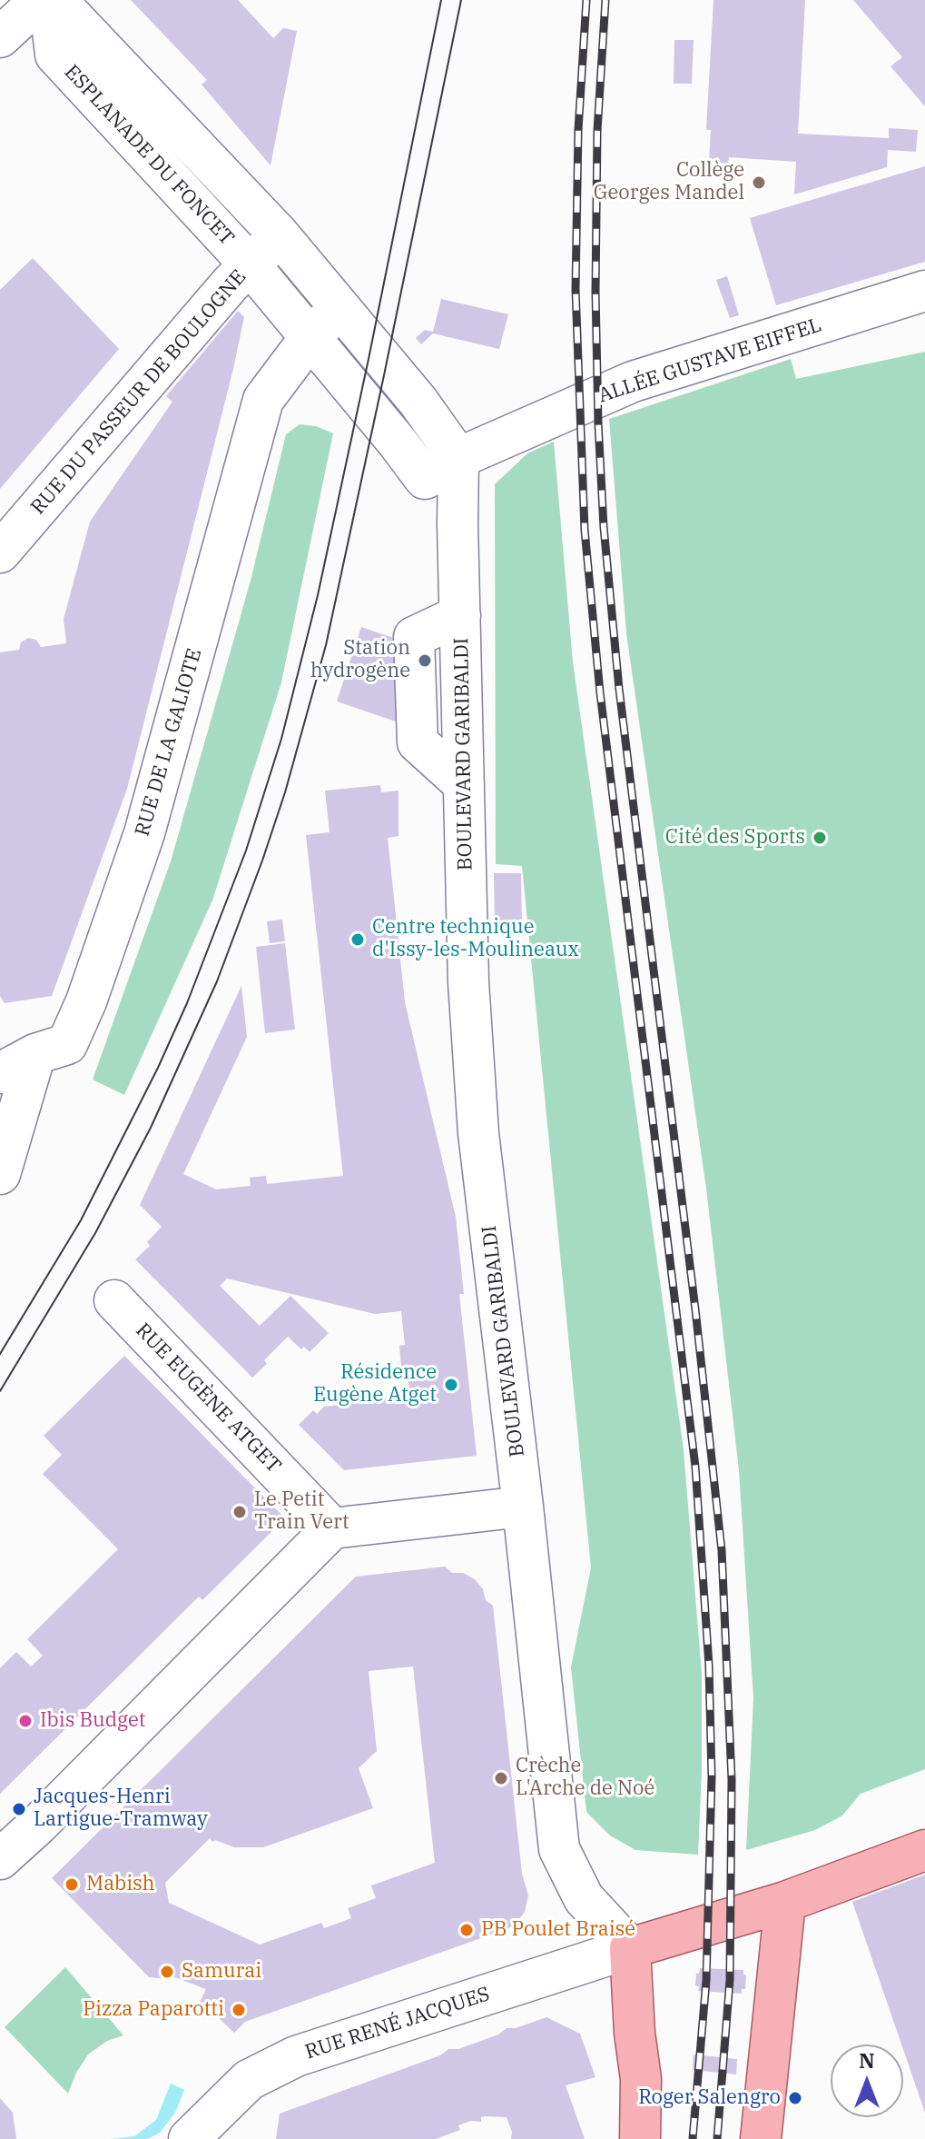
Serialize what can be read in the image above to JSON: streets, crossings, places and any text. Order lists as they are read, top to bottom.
{
  "streets": {
    "street": [
      "ESPLANADE DU FONCET",
      "ALLÉE GUSTAVE EIFFEL",
      "RUE DU PASSEUR DE BOULOGNE",
      "RUE DE LA GALIOTE",
      "BOULEVARD GARIBALDI",
      "RUE EUGÈNE ATGET",
      "RUE RENÉ JACQUES"
    ]
  },
  "crossings": [
    ["ESPLANADE DU FONCET", "RUE DU PASSEUR DE BOULOGNE"],
    ["ALLÉE GUSTAVE EIFFEL", "BOULEVARD GARIBALDI"],
    ["BOULEVARD GARIBALDI", "RUE RENÉ JACQUES"]
  ],
  "places": [
    "Collège Georges Mandel",
    "Station hydrogène",
    "Cité des Sports",
    "Centre technique d'Issy-les-Moulineaux",
    "Résidence Eugène Atget",
    "Le Petit Train Vert",
    "Ibis Budget",
    "Crèche L'Arche de Noé",
    "Jacques-Henri Lartigue-Tramway",
    "Mabish",
    "PB Poulet Braisé",
    "Samurai",
    "Pizza Paparotti",
    "Roger Salengro"
  ],
  "north": "top"
}
